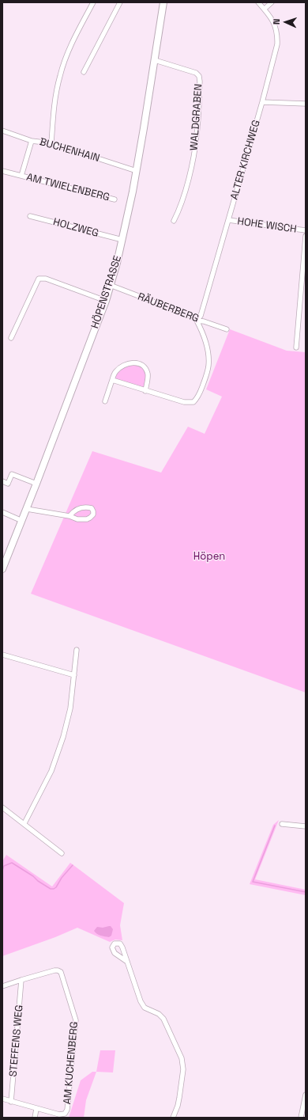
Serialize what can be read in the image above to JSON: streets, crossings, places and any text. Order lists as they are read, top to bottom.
{
  "streets": {
    "main road": ["HÖPENSTRASSE"],
    "street": [
      "WALDGRABEN",
      "BUCHENHAIN",
      "ALTER KIRCHWEG",
      "AM TWIELENBERG",
      "HOHE WISCH",
      "HOLZWEG",
      "RÄUBERBERG",
      "STEFFENS WEG",
      "AM KUCHENBERG"
    ]
  },
  "crossings": [
    ["WALDGRABEN", "HÖPENSTRASSE"],
    ["BUCHENHAIN", "AM TWIELENBERG"],
    ["BUCHENHAIN", "HÖPENSTRASSE"],
    ["ALTER KIRCHWEG", "HOHE WISCH"],
    ["ALTER KIRCHWEG", "RÄUBERBERG"],
    ["HOLZWEG", "HÖPENSTRASSE"],
    ["HÖPENSTRASSE", "RÄUBERBERG"],
    ["STEFFENS WEG", "AM KUCHENBERG"]
  ],
  "parks": ["Höpen"],
  "north": "left"
}
